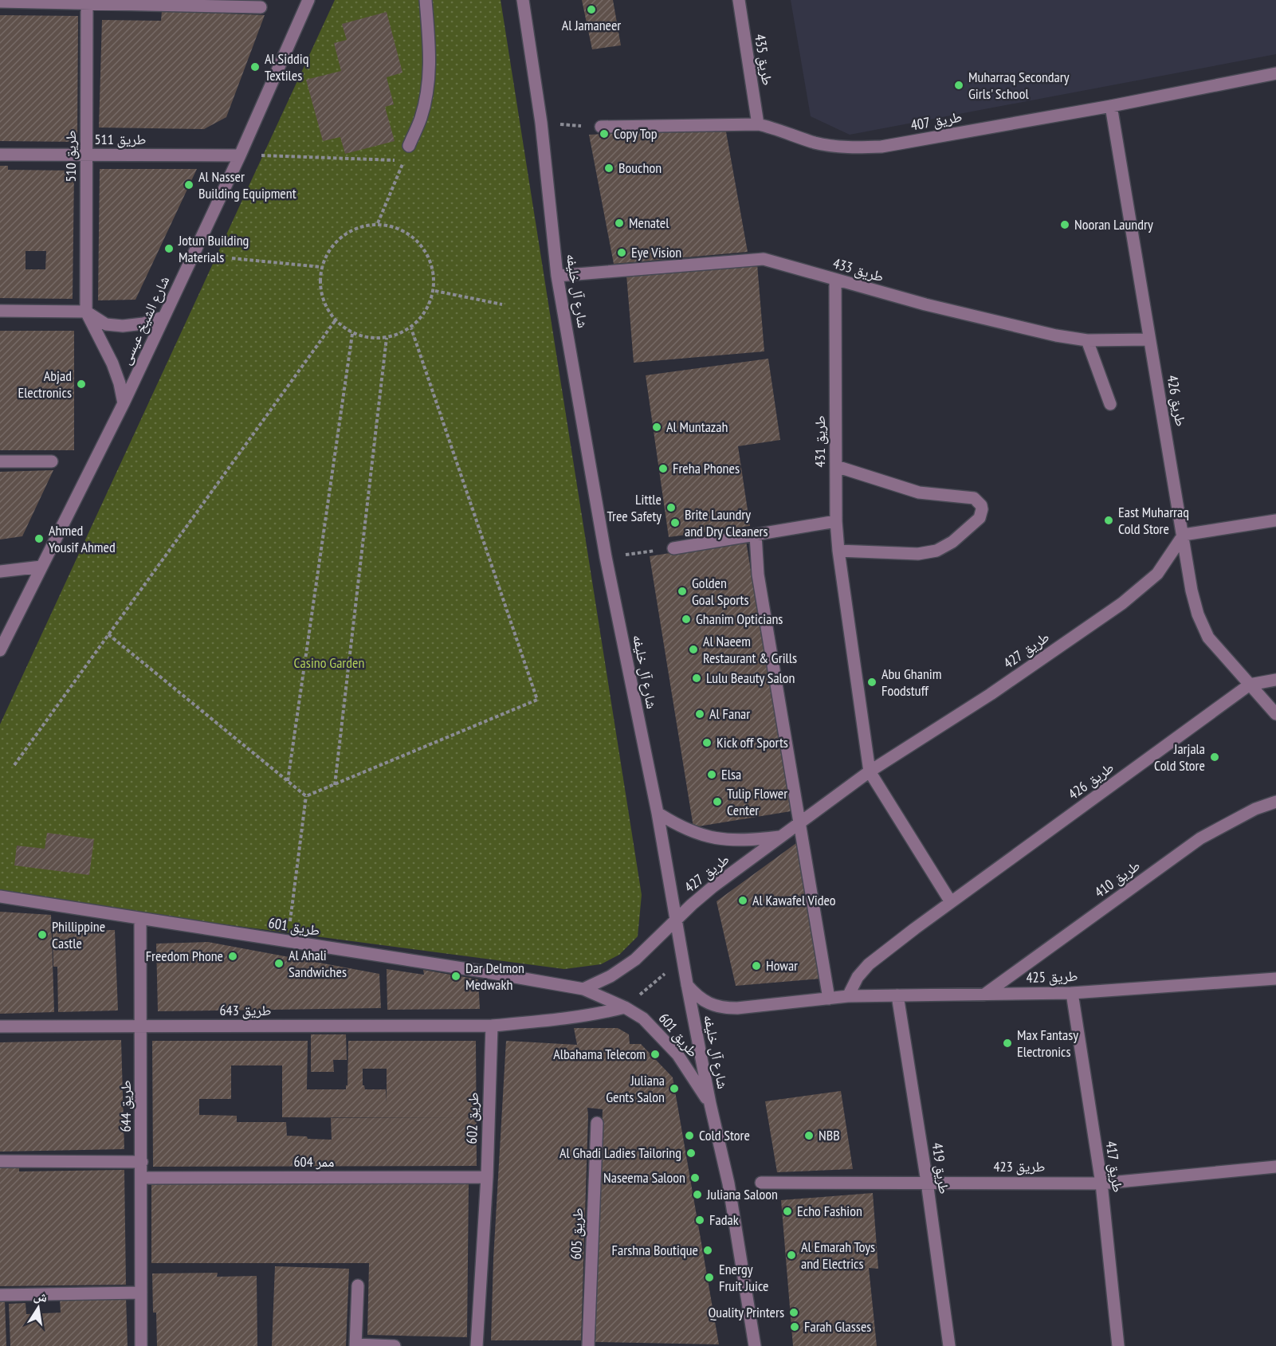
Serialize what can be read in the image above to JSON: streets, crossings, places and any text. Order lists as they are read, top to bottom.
{
  "streets": {
    "street": [
      "طريق 435",
      "طريق 407",
      "طريق 511",
      "طريق 510",
      "طريق 433",
      "شارع آل خليفه",
      "شارع الشيخ عيسى",
      "طريق 426",
      "طريق 431",
      "طريق 427",
      "طريق 410",
      "طريق 601",
      "طريق 425",
      "طريق 643",
      "طريق 644",
      "طريق 602",
      "ممر 604",
      "طريق 423",
      "طريق 417",
      "طريق 419",
      "طريق 605"
    ]
  },
  "crossings": [
    ["طريق 435", "طريق 407"],
    ["طريق 407", "طريق 426"],
    ["طريق 511", "طريق 510"],
    ["طريق 511", "شارع الشيخ عيسى"],
    ["طريق 433", "شارع آل خليفه"],
    ["طريق 433", "طريق 426"],
    ["طريق 433", "طريق 431"],
    ["شارع آل خليفه", "طريق 427"],
    ["شارع آل خليفه", "طريق 601"],
    ["شارع آل خليفه", "طريق 425"],
    ["طريق 426", "طريق 427"],
    ["طريق 426", "طريق 425"],
    ["طريق 410", "طريق 425"],
    ["طريق 601", "طريق 644"],
    ["طريق 425", "طريق 417"],
    ["طريق 425", "طريق 419"],
    ["طريق 643", "طريق 644"],
    ["طريق 643", "طريق 602"],
    ["طريق 644", "ممر 604"],
    ["طريق 602", "ممر 604"],
    ["طريق 423", "طريق 417"],
    ["طريق 423", "طريق 419"]
  ],
  "parks": ["Casino Garden"],
  "places": [
    "Al Jamaneer",
    "Al Siddiq Textiles",
    "Muharraq Secondary Girls' School",
    "Copy Top",
    "Bouchon",
    "Al Nasser Building Equipment",
    "Menatel",
    "Nooran Laundry",
    "Jotun Building Materials",
    "Eye Vision",
    "Abjad Electronics",
    "Al Muntazah",
    "Freha Phones",
    "Little Tree Safety",
    "East Muharraq Cold Store",
    "Brite Laundry and Dry Cleaners",
    "Ahmed Yousif Ahmed",
    "Golden Goal Sports",
    "Ghanim Opticians",
    "Al Naeem Restaurant & Grills",
    "Lulu Beauty Salon",
    "Abu Ghanim Foodstuff",
    "Al Fanar",
    "Kick off Sports",
    "Jarjala Cold Store",
    "Elsa",
    "Tulip Flower Center",
    "Al Kawafel Video",
    "Phillippine Castle",
    "Freedom Phone",
    "Al Ahali Sandwiches",
    "Howar",
    "Dar Delmon Medwakh",
    "Max Fantasy Electronics",
    "Albahama Telecom",
    "Juliana Gents Salon",
    "Cold Store",
    "NBB",
    "Al Ghadi Ladies Tailoring",
    "Naseema Saloon",
    "Juliana Saloon",
    "Echo Fashion",
    "Fadak",
    "Farshna Boutique",
    "Al Emarah Toys and Electrics",
    "Energy Fruit Juice",
    "Quality Printers",
    "Farah Glasses"
  ],
  "north": "top"
}
